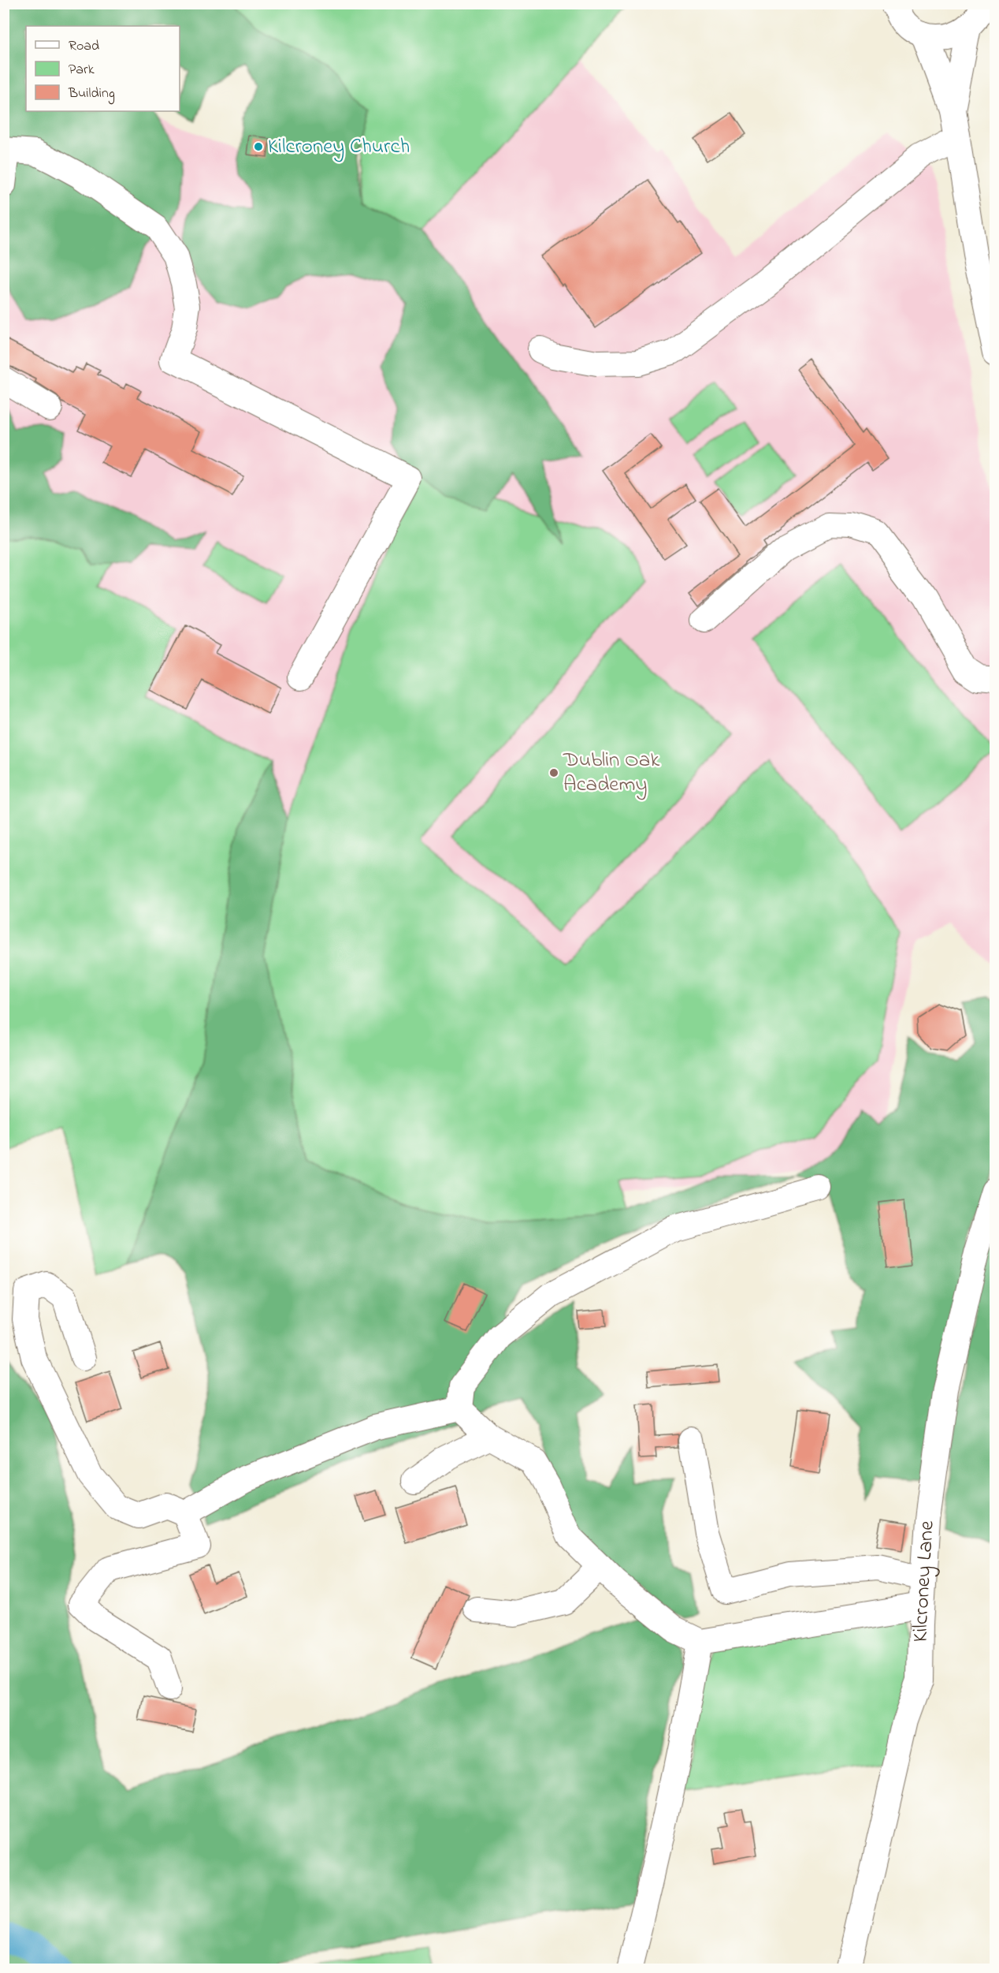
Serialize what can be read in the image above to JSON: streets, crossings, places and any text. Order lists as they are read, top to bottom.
{
  "streets": {
    "street": ["Kilcroney Lane"]
  },
  "places": ["Kilcroney Church", "Dublin Oak Academy"],
  "legend": ["Road", "Park", "Building"]
}
